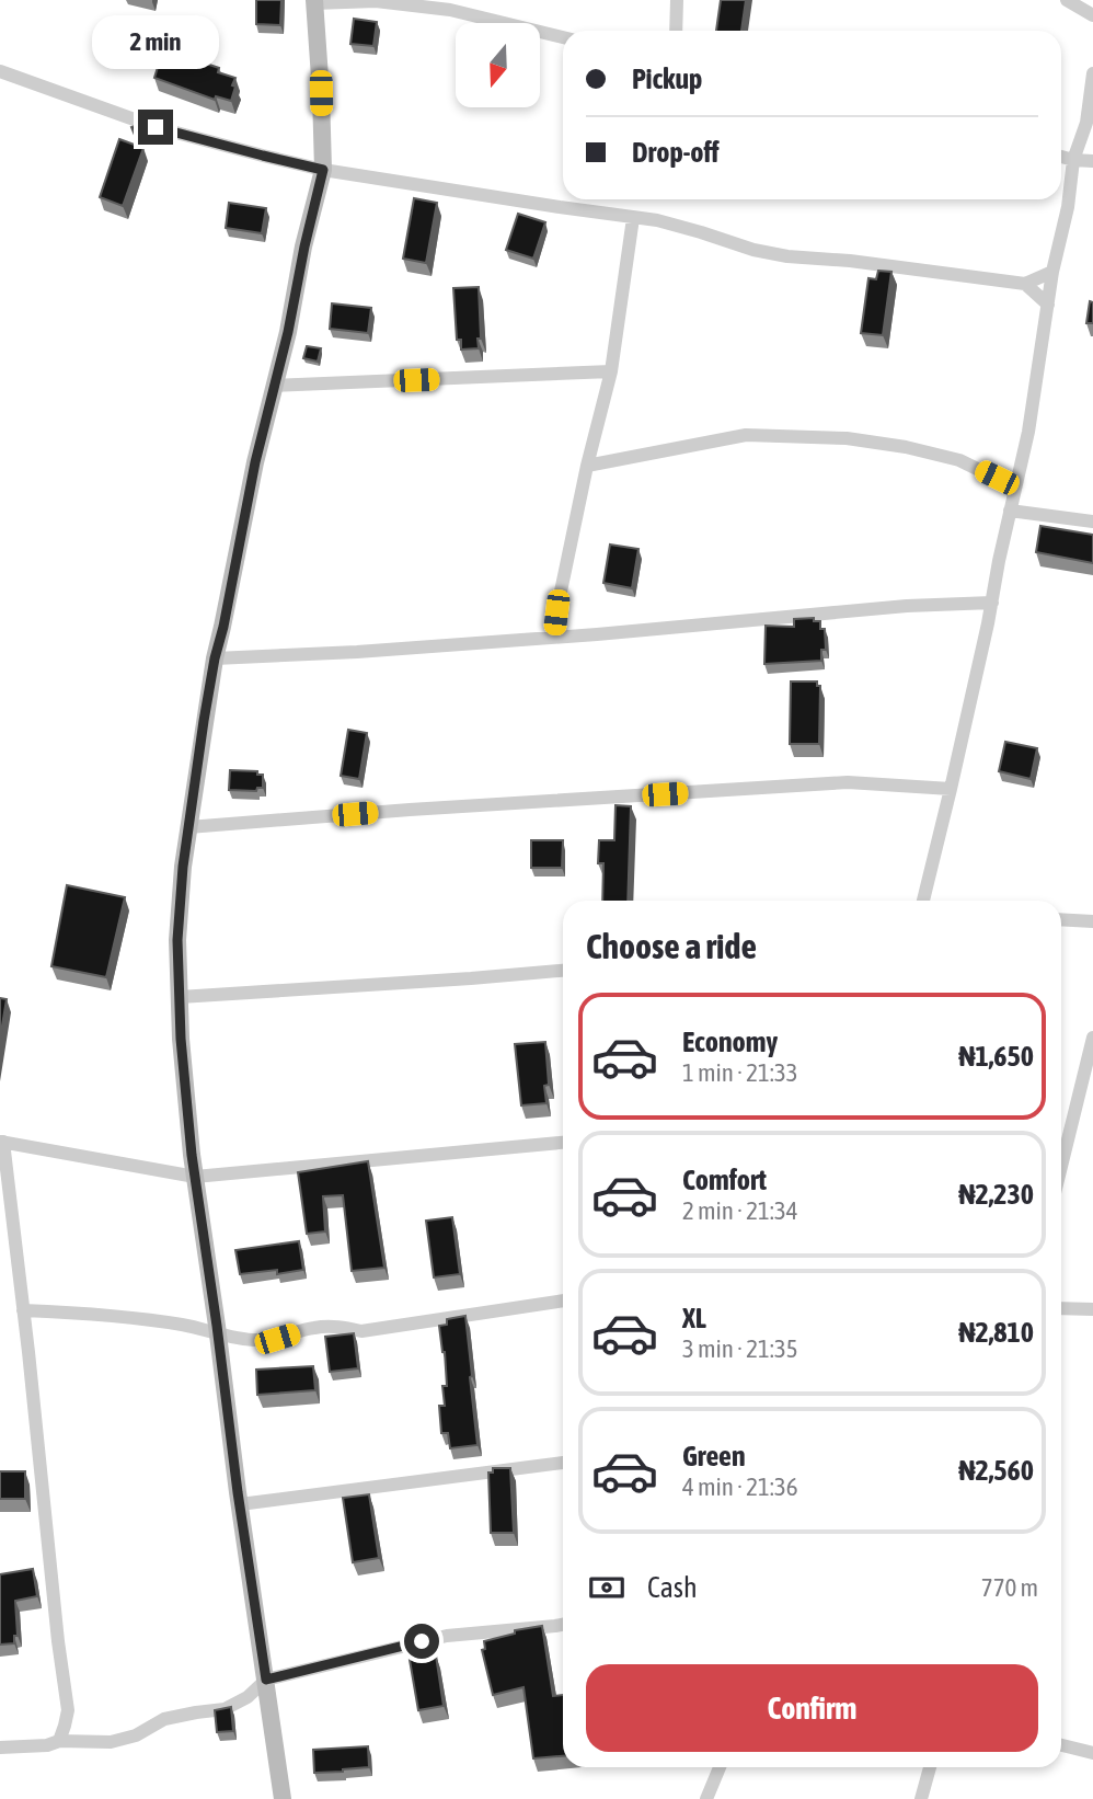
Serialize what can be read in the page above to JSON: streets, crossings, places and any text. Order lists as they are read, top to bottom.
{
  "north": "bottom",
  "page": {
    "bubble": "2 min",
    "banner": ["Pickup", "Drop-off"],
    "heading": "Choose a ride",
    "list": [
      {
        "name": "Economy",
        "note": "1 min · 21:33",
        "value": "₦1,650"
      },
      {
        "name": "Comfort",
        "note": "2 min · 21:34",
        "value": "₦2,230"
      },
      {
        "name": "XL",
        "note": "3 min · 21:35",
        "value": "₦2,810"
      },
      {
        "name": "Green",
        "note": "4 min · 21:36",
        "value": "₦2,560"
      }
    ],
    "pay": ["Cash", "770 m"],
    "buttons": "Confirm"
  }
}
